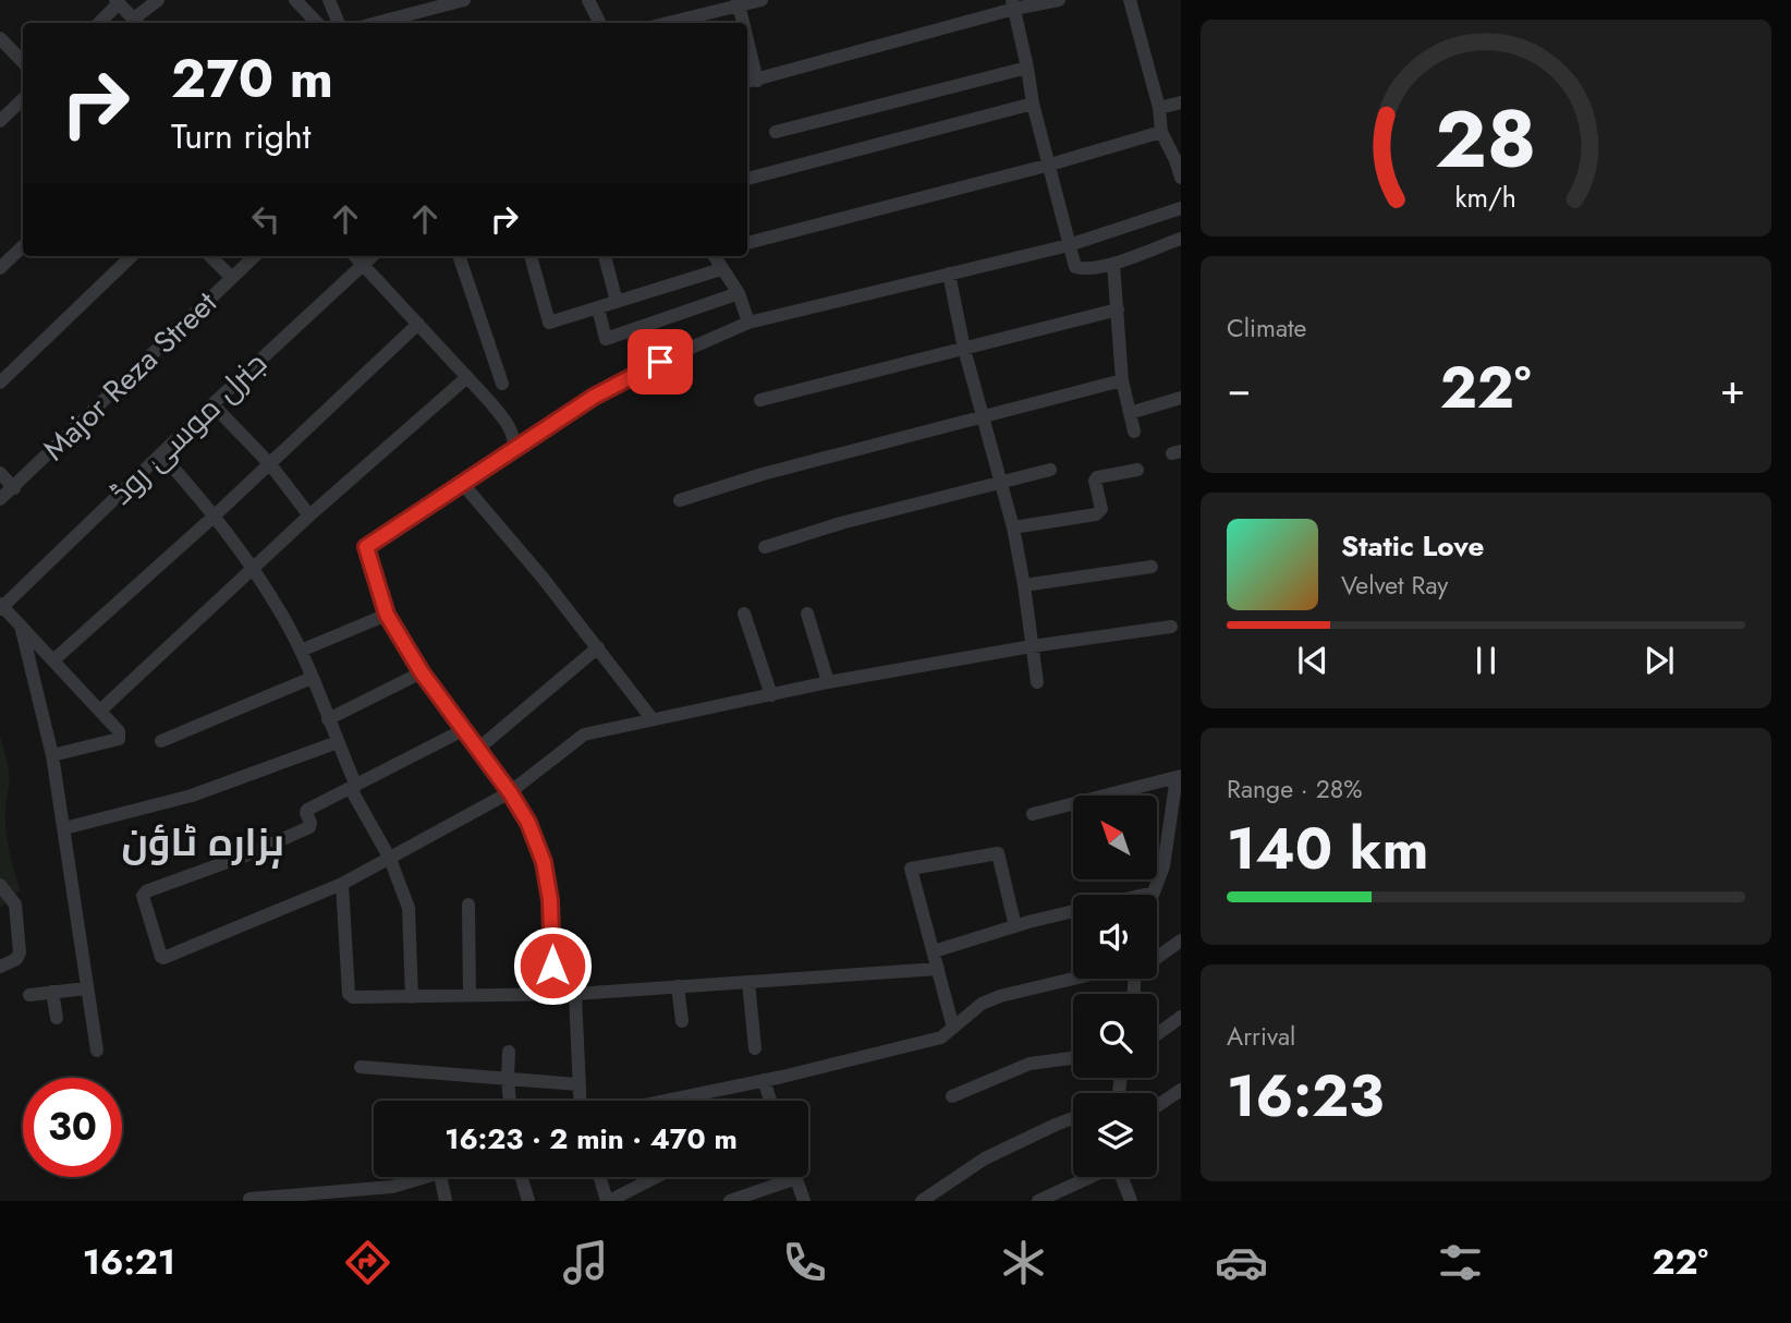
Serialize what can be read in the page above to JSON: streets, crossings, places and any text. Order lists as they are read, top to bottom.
{
  "streets": {
    "street": ["Major Reza Street", "جنرل موسیٰ روڈ"]
  },
  "districts": ["ہزارہ ٹاؤن"],
  "north": "top left",
  "page": {
    "turn": ["270 m", "Turn right"],
    "tile": [
      "Climate",
      ["Range · 28%", "140 km"],
      ["Arrival", "16:23"]
    ],
    "heat": ["−", "22°", "+"],
    "song": ["Static Love", "Velvet Ray"],
    "limit": "30",
    "trip": "16:23 · 2 min · 470 m",
    "tabs": ["16:21", "22°"],
    "gauge": ["28", "km/h"]
  }
}
